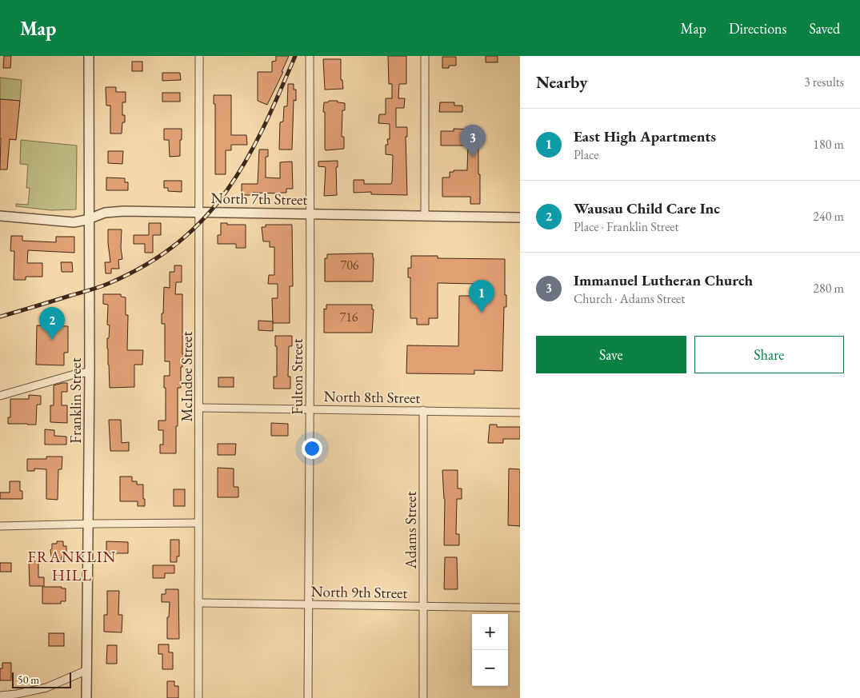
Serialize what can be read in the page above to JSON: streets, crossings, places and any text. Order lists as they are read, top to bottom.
{
  "streets": {
    "street": [
      "North 7th Street",
      "McIndoe Street",
      "Fulton Street",
      "North 8th Street",
      "Franklin Street",
      "Adams Street",
      "North 9th Street"
    ]
  },
  "crossings": [
    ["North 7th Street", "McIndoe Street"],
    ["North 7th Street", "Fulton Street"],
    ["North 7th Street", "Franklin Street"],
    ["McIndoe Street", "North 8th Street"],
    ["McIndoe Street", "North 9th Street"],
    ["Fulton Street", "North 8th Street"],
    ["Fulton Street", "North 9th Street"],
    ["North 8th Street", "Adams Street"],
    ["Adams Street", "North 9th Street"]
  ],
  "districts": ["FRANKLIN HILL"],
  "house_numbers": ["706", "716"],
  "scale_bar": "50 m",
  "page": {
    "header": "Map",
    "nav": ["Map", "Directions", "Saved"],
    "heading": ["Nearby", "3 results"],
    "list": [
      {
        "mark": "1",
        "name": "East High Apartments",
        "note": "Place",
        "value": "180 m"
      },
      {
        "mark": "2",
        "name": "Wausau Child Care Inc",
        "note": "Place · Franklin Street",
        "value": "240 m"
      },
      {
        "mark": "3",
        "name": "Immanuel Lutheran Church",
        "note": "Church · Adams Street",
        "value": "280 m"
      }
    ],
    "pins": ["3", "1", "2"],
    "buttons": ["Save", "Share"],
    "map_buttons": ["+", "−"],
    "scale": "50 m"
  }
}
